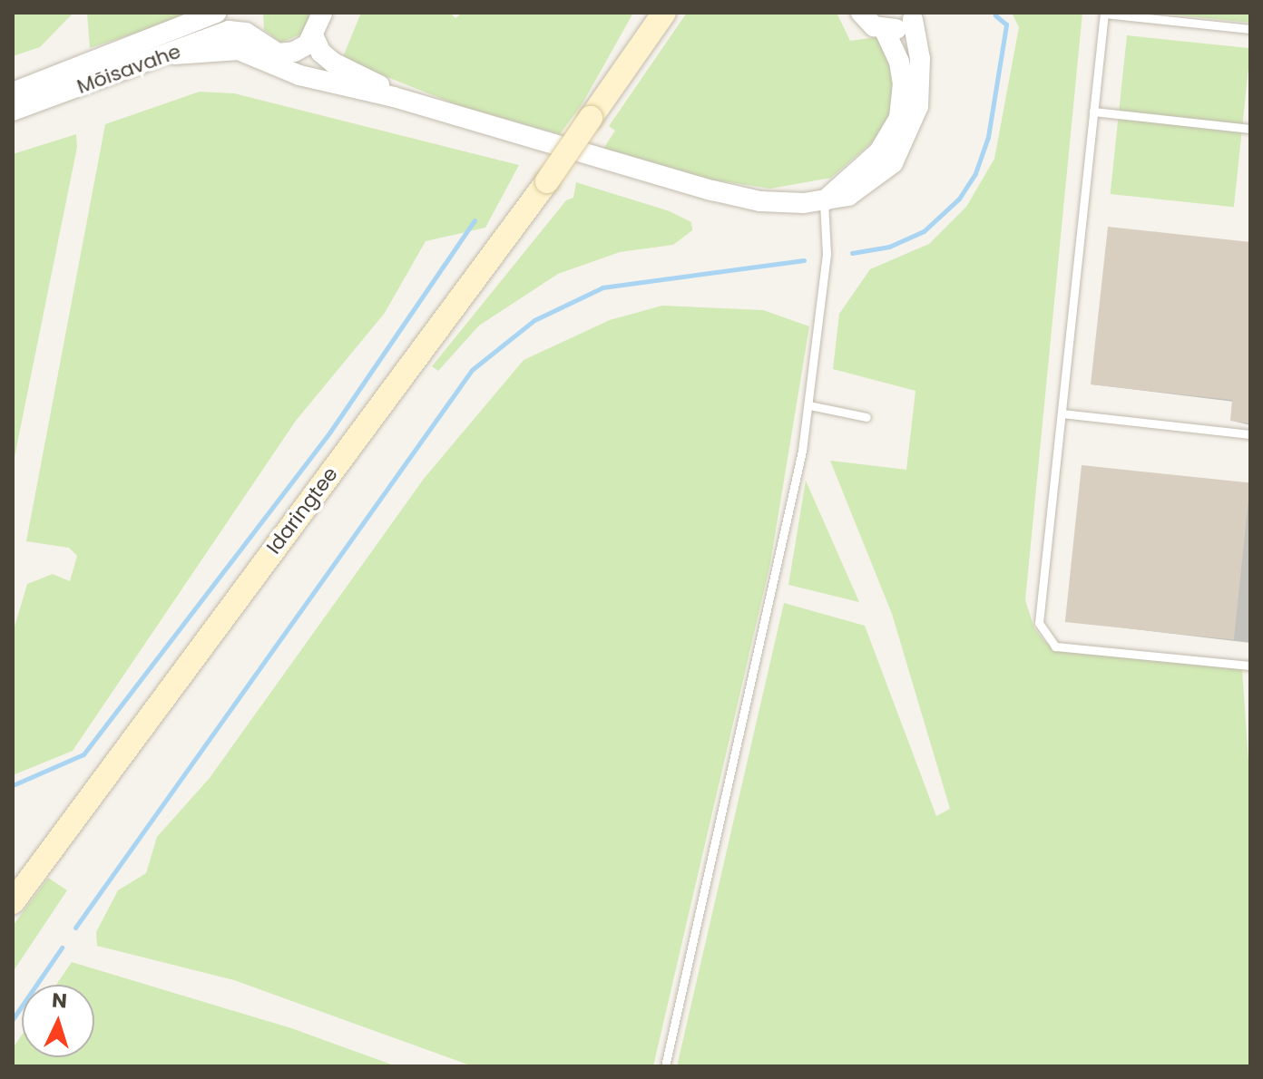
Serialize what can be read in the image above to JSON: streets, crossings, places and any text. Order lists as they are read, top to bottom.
{
  "streets": {
    "main road": ["Idaringtee"],
    "street": ["Mõisavahe"]
  },
  "north": "top"
}
